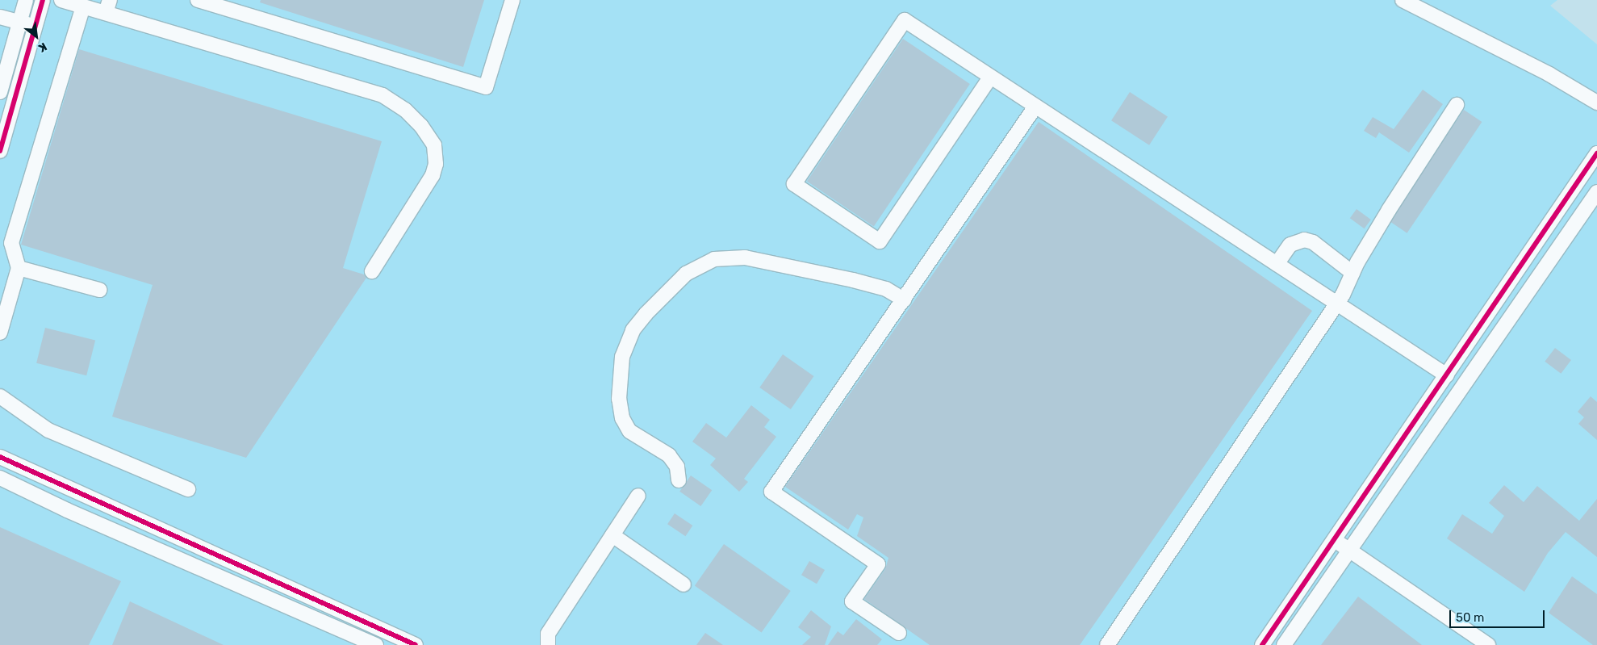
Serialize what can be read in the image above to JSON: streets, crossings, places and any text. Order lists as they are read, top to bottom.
{
  "scale_bar": "50 m",
  "north": "bottom right"
}
